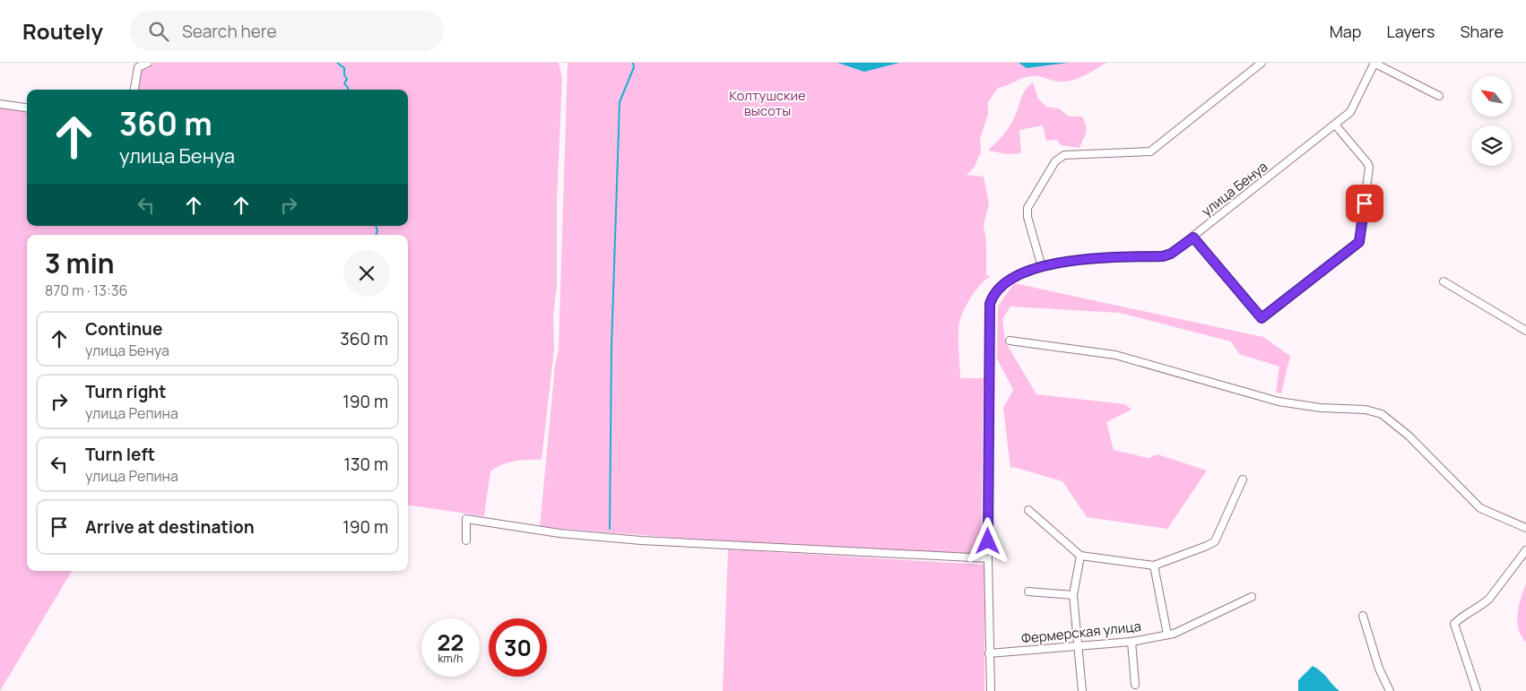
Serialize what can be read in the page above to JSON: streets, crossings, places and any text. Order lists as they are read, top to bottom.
{
  "streets": {
    "street": ["улица Бенуа", "Фермерская улица"]
  },
  "crossings": [
    ["улица Бенуа", "Фермерская улица"]
  ],
  "parks": ["Колтушские высоты"],
  "north": "top left",
  "page": {
    "header": "Routely",
    "search": "Search here",
    "nav": ["Map", "Layers", "Share"],
    "turn": ["360 m", "улица Бенуа"],
    "heading": ["3 min", "870 m · 13:36"],
    "list": [
      {
        "name": "Continue",
        "note": "улица Бенуа",
        "value": "360 m"
      },
      {
        "name": "Turn right",
        "note": "улица Репина",
        "value": "190 m"
      },
      {
        "name": "Turn left",
        "note": "улица Репина",
        "value": "130 m"
      },
      {
        "name": "Arrive at destination",
        "value": "190 m"
      }
    ],
    "speed": "22 km/h",
    "limit": "30"
  }
}
